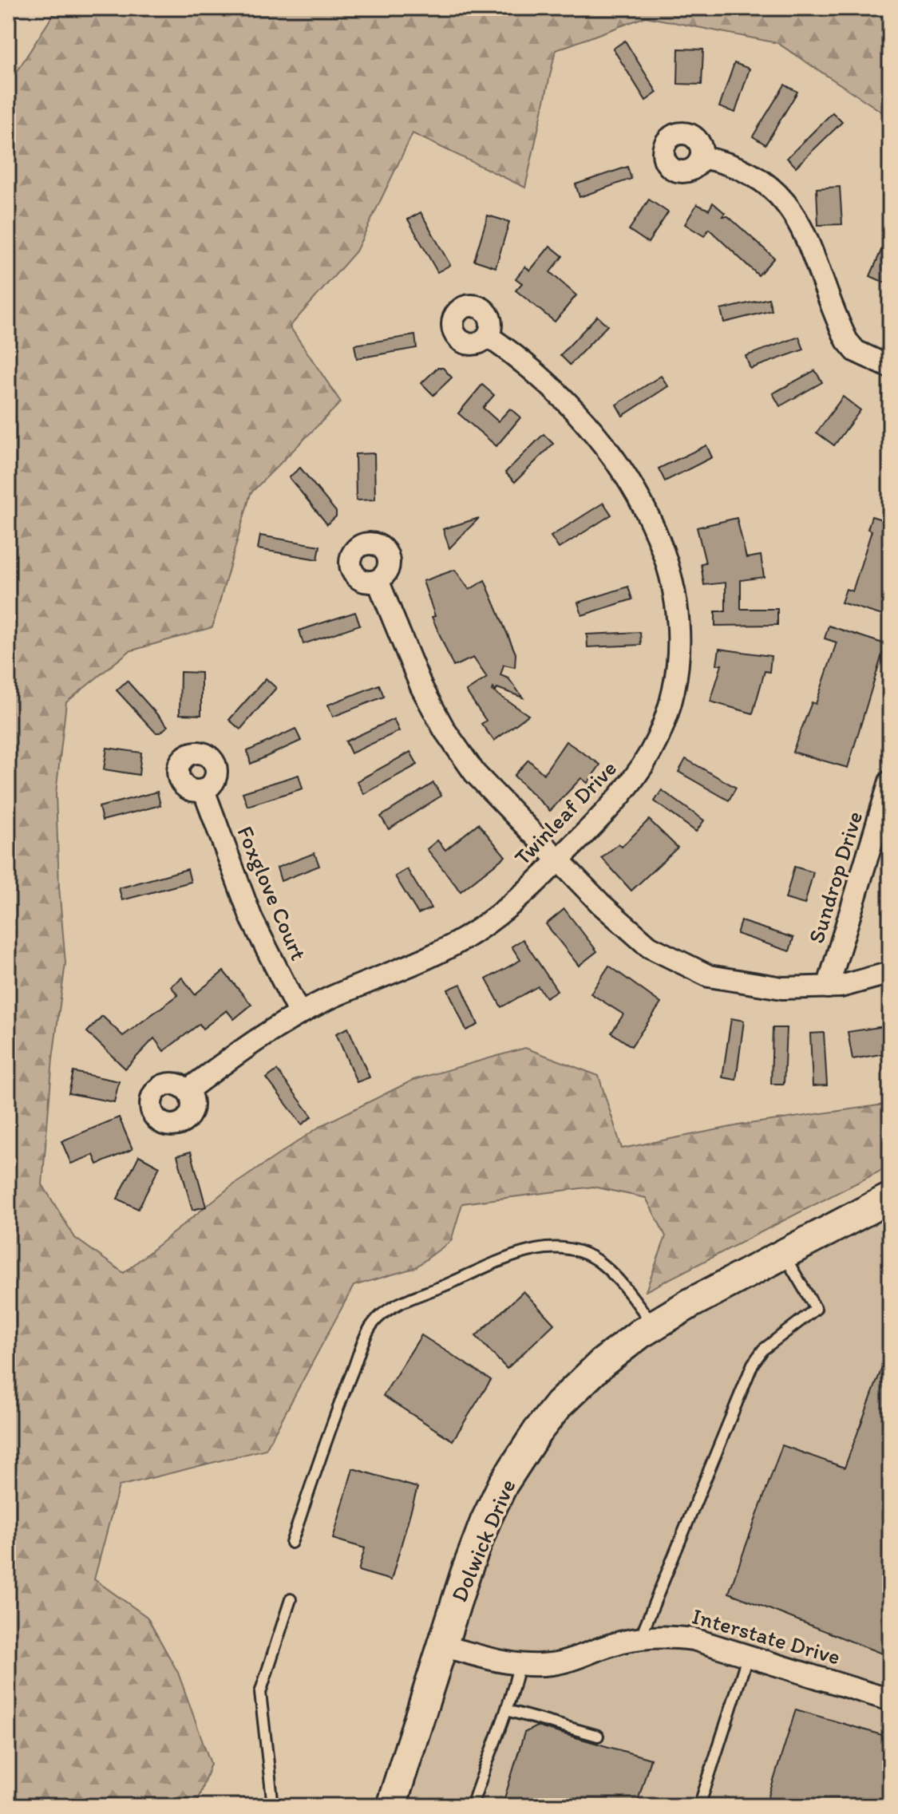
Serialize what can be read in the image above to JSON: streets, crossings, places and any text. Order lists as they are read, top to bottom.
{
  "streets": {
    "main road": ["Dolwick Drive"],
    "street": [
      "Twinleaf Drive",
      "Sundrop Drive",
      "Foxglove Court",
      "Interstate Drive"
    ]
  },
  "crossings": [
    ["Twinleaf Drive", "Foxglove Court"],
    ["Dolwick Drive", "Interstate Drive"]
  ]
}
